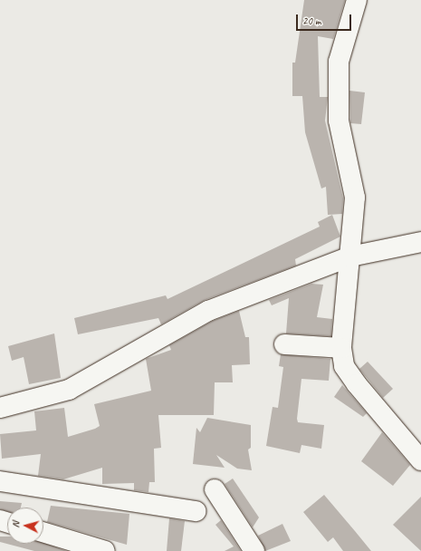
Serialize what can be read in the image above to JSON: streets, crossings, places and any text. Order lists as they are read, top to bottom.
{
  "scale_bar": "20 m",
  "north": "left"
}
